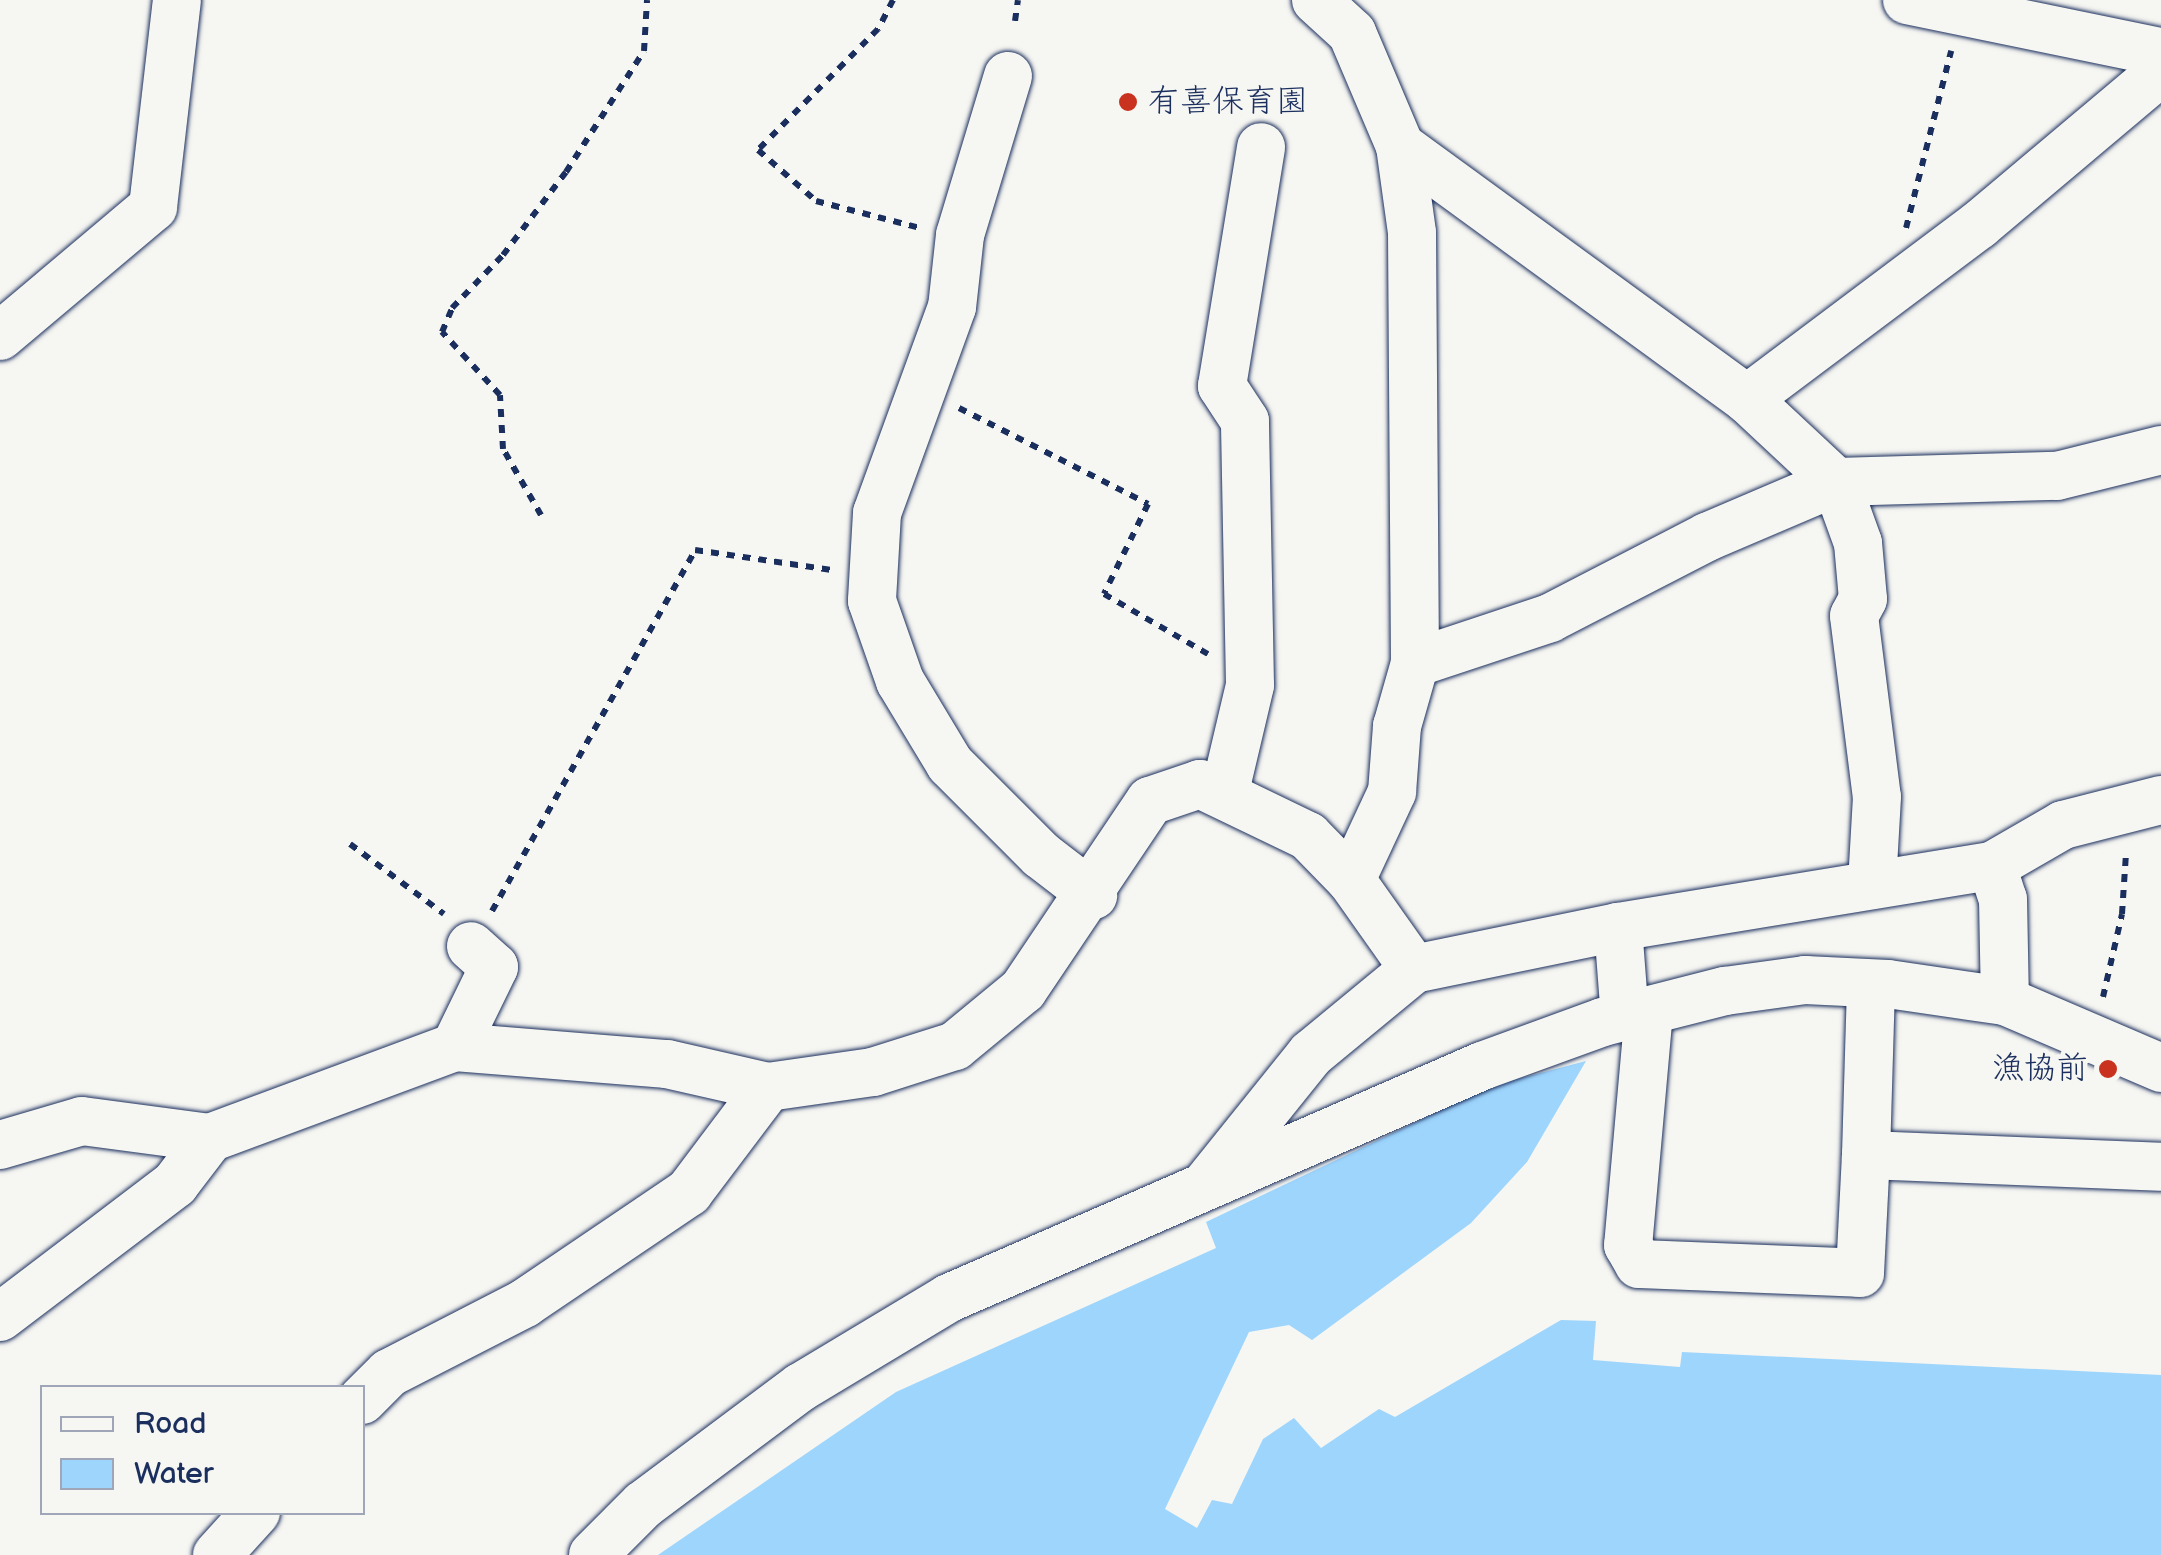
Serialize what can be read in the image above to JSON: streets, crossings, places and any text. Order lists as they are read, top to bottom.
{
  "places": ["有喜保育園", "漁協前"],
  "legend": ["Road", "Water"]
}
